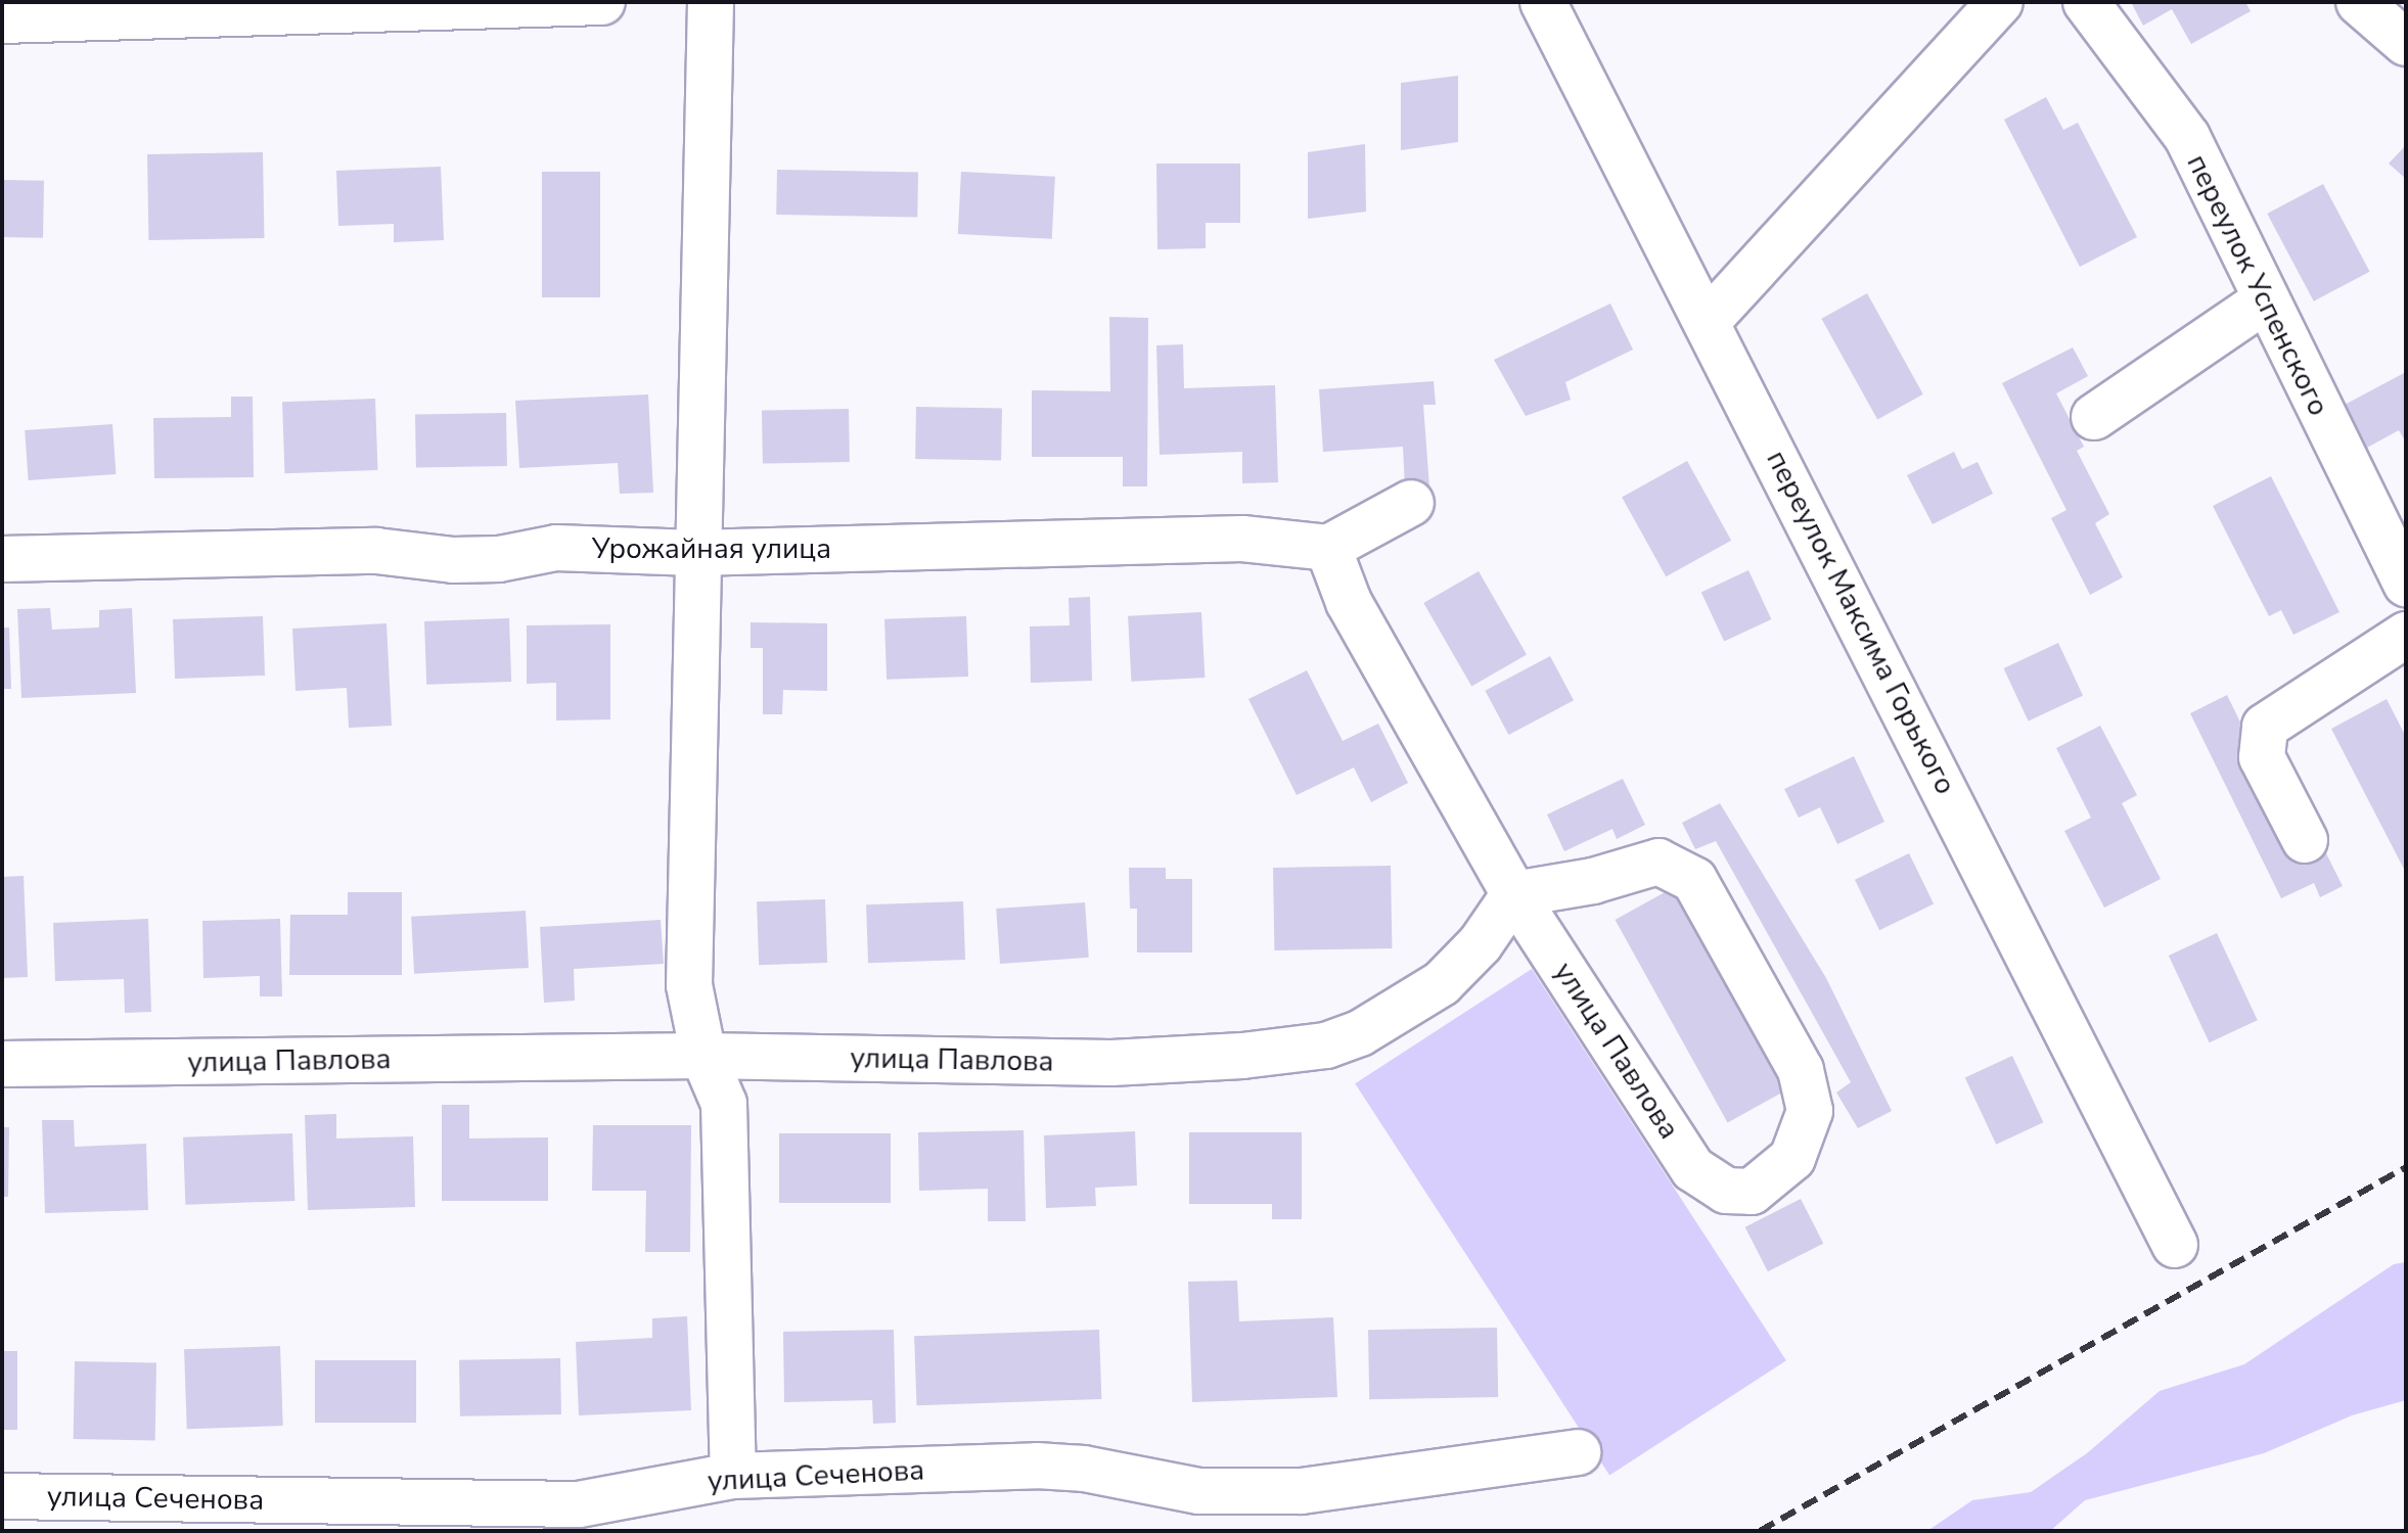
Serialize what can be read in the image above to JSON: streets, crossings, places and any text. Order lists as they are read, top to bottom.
{
  "streets": {
    "street": [
      "переулок Успенского",
      "Урожайная улица",
      "переулок Максима Горького",
      "улица Павлова",
      "улица Сеченова"
    ]
  }
}
